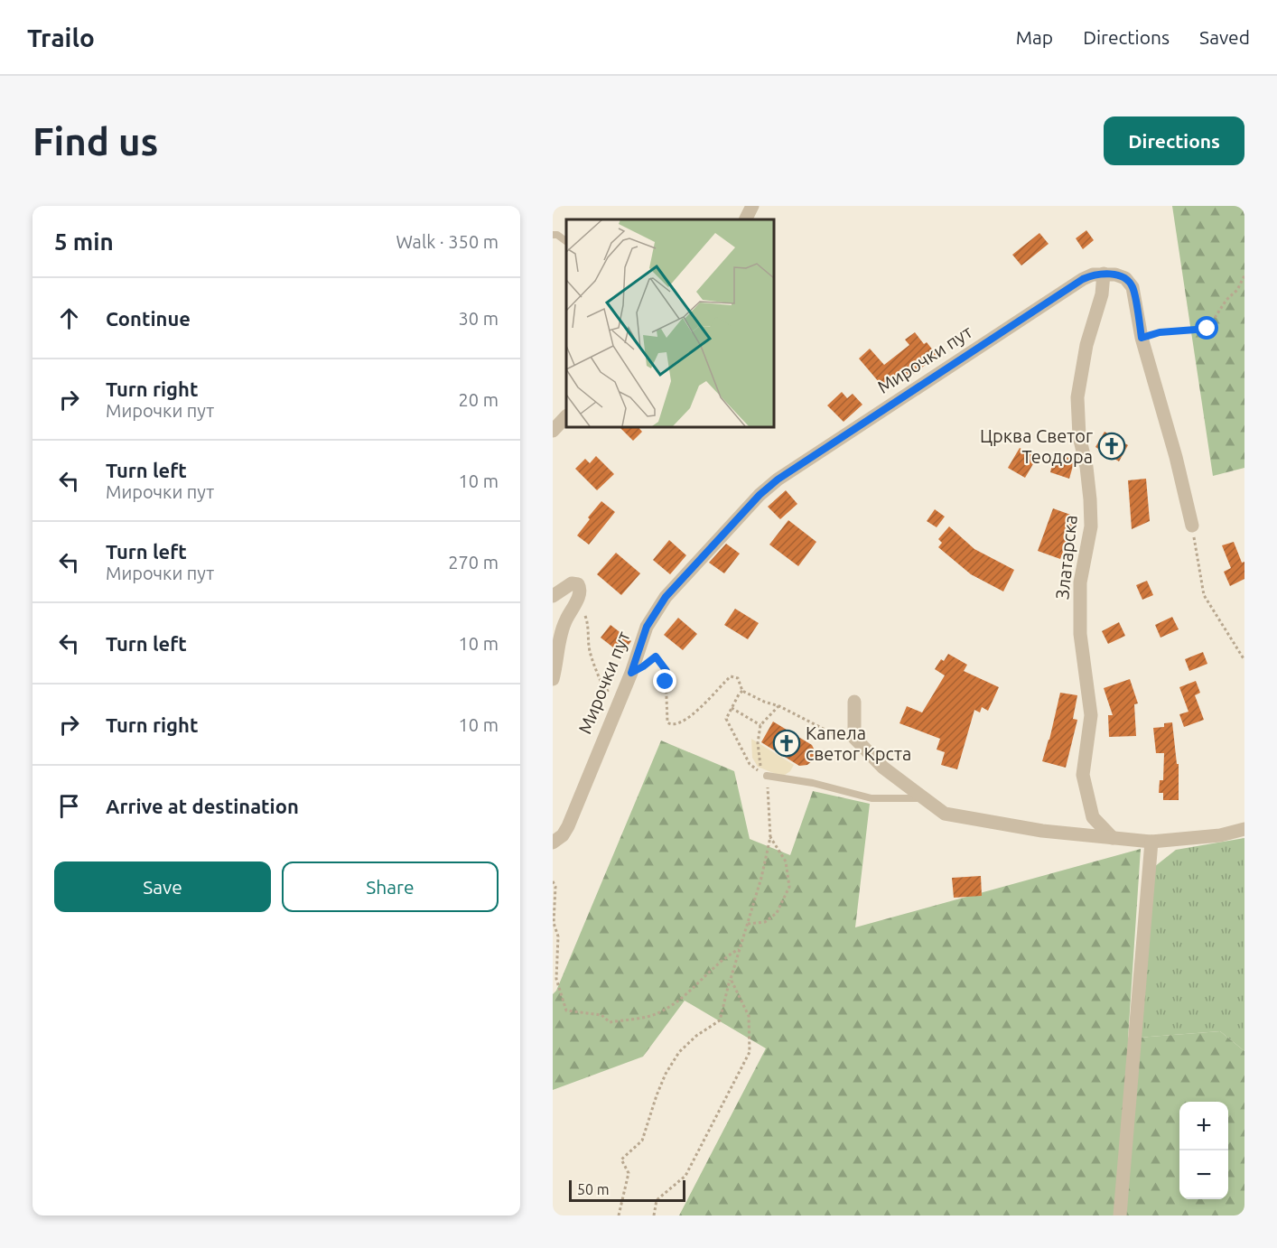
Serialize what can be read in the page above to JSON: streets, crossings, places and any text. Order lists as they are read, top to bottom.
{
  "streets": {
    "street": ["Мирочки пут", "Златарска"]
  },
  "crossings": [
    ["Мирочки пут", "Златарска"]
  ],
  "places": {
    "church": ["Црква Светог Теодора", "Капела светог Крста"]
  },
  "scale_bar": "50 m",
  "page": {
    "header": "Trailo",
    "nav": ["Map", "Directions", "Saved"],
    "buttons": [
      "Directions",
      ["Save", "Share"]
    ],
    "title": "Find us",
    "heading": ["5 min", "Walk · 350 m"],
    "list": [
      ["Continue", "30 m"],
      ["Turn right", "Мирочки пут", "20 m"],
      ["Turn left", "Мирочки пут", "10 m"],
      ["Turn left", "Мирочки пут", "270 m"],
      ["Turn left", "10 m"],
      ["Turn right", "10 m"],
      "Arrive at destination"
    ],
    "map_buttons": ["+", "−"],
    "scale": "50 m"
  }
}
